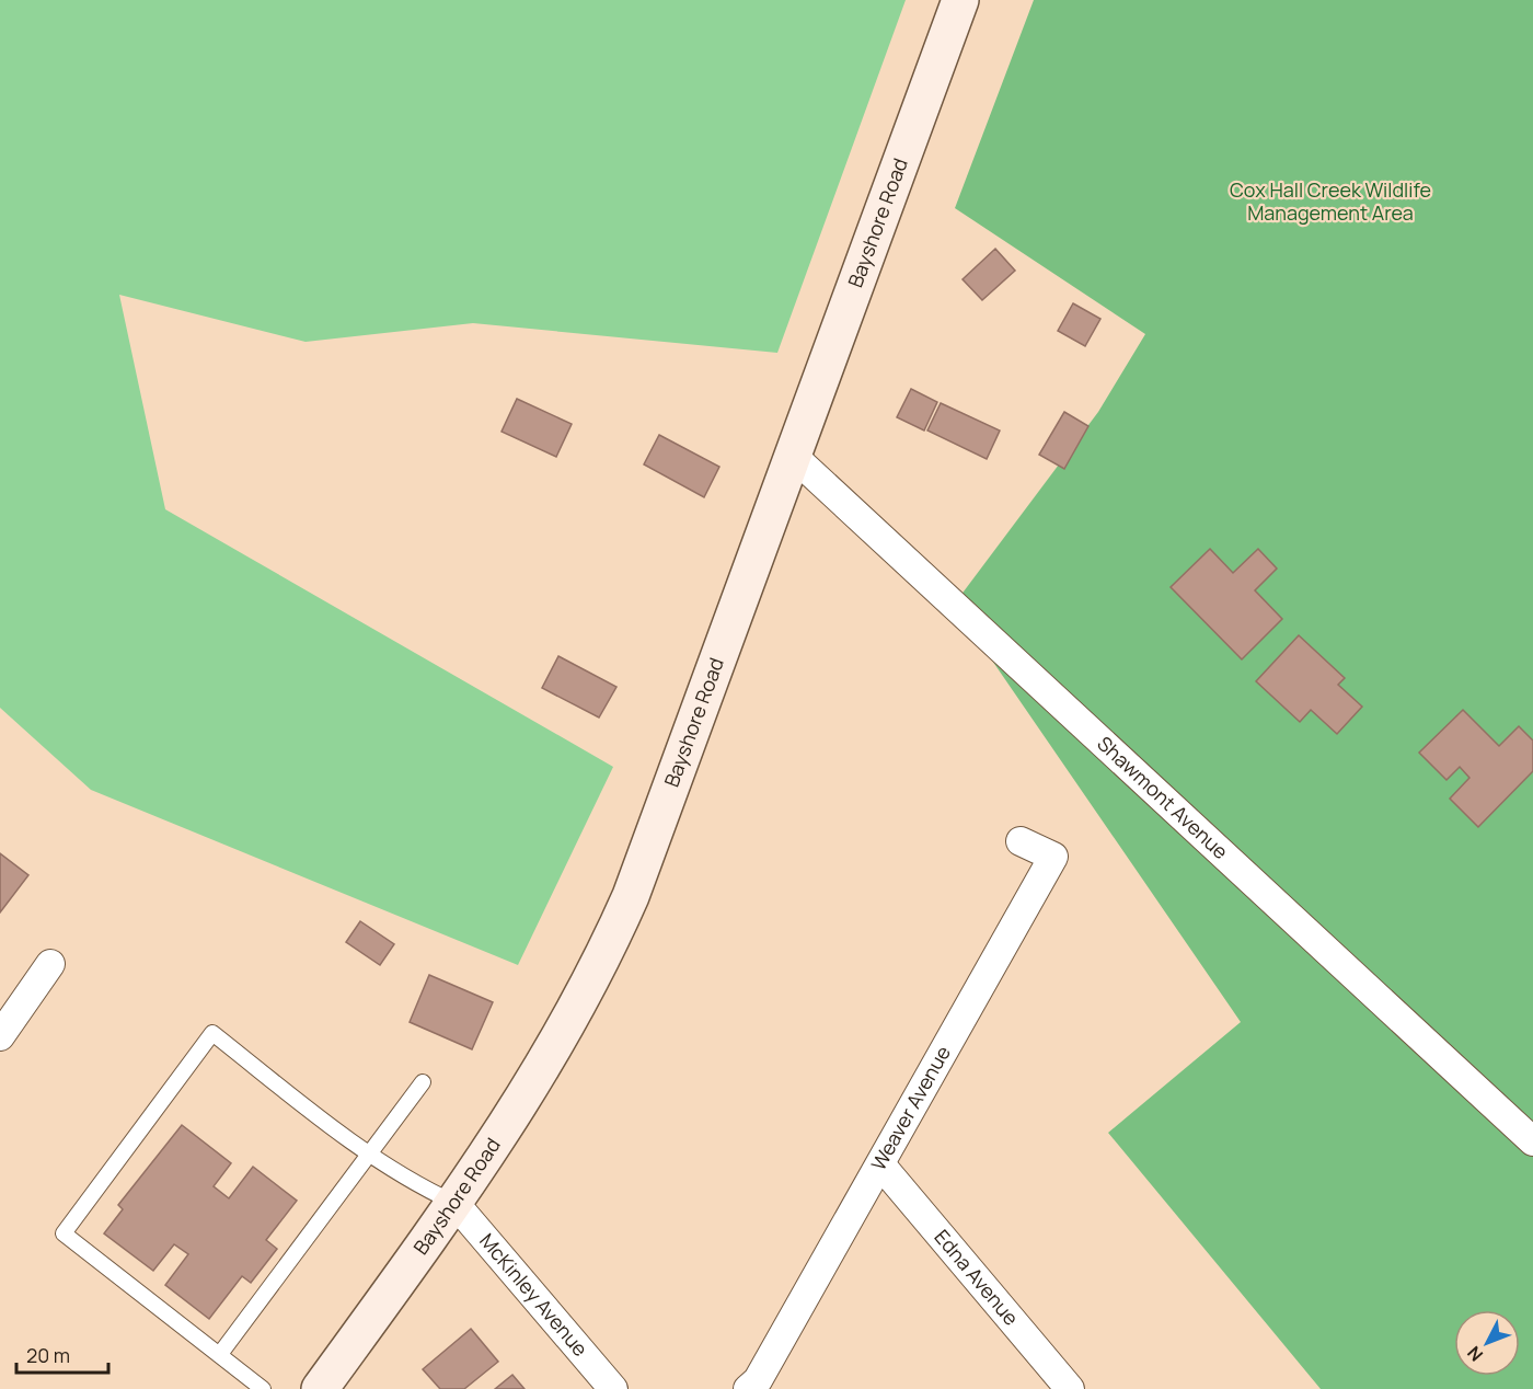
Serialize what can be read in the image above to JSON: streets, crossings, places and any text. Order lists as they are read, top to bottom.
{
  "streets": {
    "main road": ["Bayshore Road"],
    "street": [
      "Shawmont Avenue",
      "Weaver Avenue",
      "Edna Avenue",
      "McKinley Avenue"
    ]
  },
  "crossings": [
    ["Bayshore Road", "Shawmont Avenue"],
    ["Bayshore Road", "McKinley Avenue"],
    ["Weaver Avenue", "Edna Avenue"]
  ],
  "parks": ["Cox Hall Creek Wildlife Management Area"],
  "scale_bar": "20 m",
  "north": "bottom left"
}
